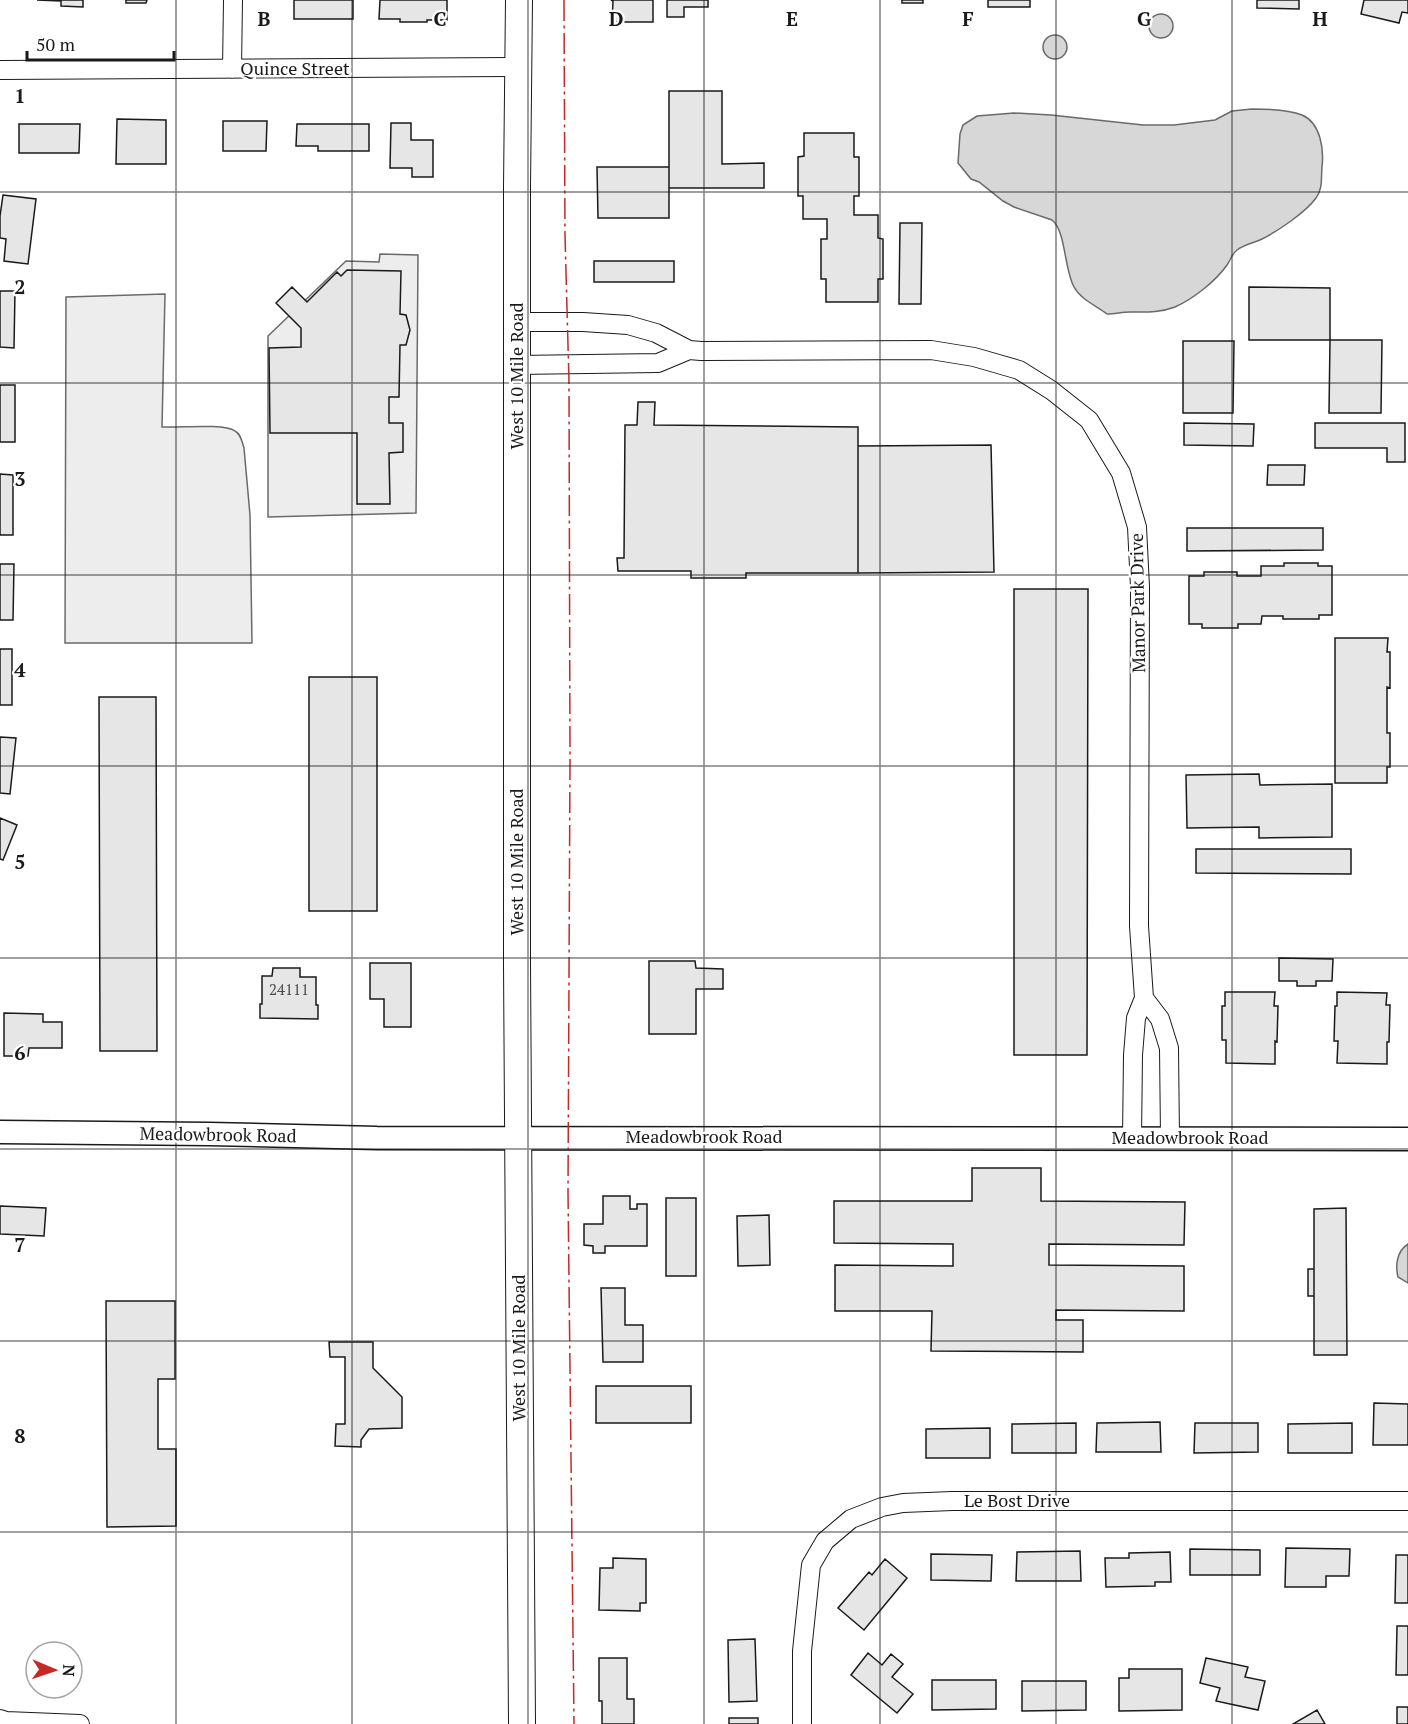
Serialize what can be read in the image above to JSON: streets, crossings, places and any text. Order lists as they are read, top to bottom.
{
  "streets": {
    "main road": ["West 10 Mile Road"],
    "street": [
      "Quince Street",
      "Manor Park Drive",
      "Meadowbrook Road",
      "Le Bost Drive"
    ]
  },
  "crossings": [
    ["Quince Street", "West 10 Mile Road"],
    ["West 10 Mile Road", "Manor Park Drive"],
    ["West 10 Mile Road", "Meadowbrook Road"],
    ["Manor Park Drive", "Meadowbrook Road"]
  ],
  "house_numbers": ["24111"],
  "scale_bar": "50 m",
  "north": "right",
  "grid": {
    "columns": [
      "B",
      "C",
      "D",
      "E",
      "F",
      "G",
      "H"
    ],
    "rows": [
      "1",
      "2",
      "3",
      "4",
      "5",
      "6",
      "7",
      "8"
    ]
  }
}
